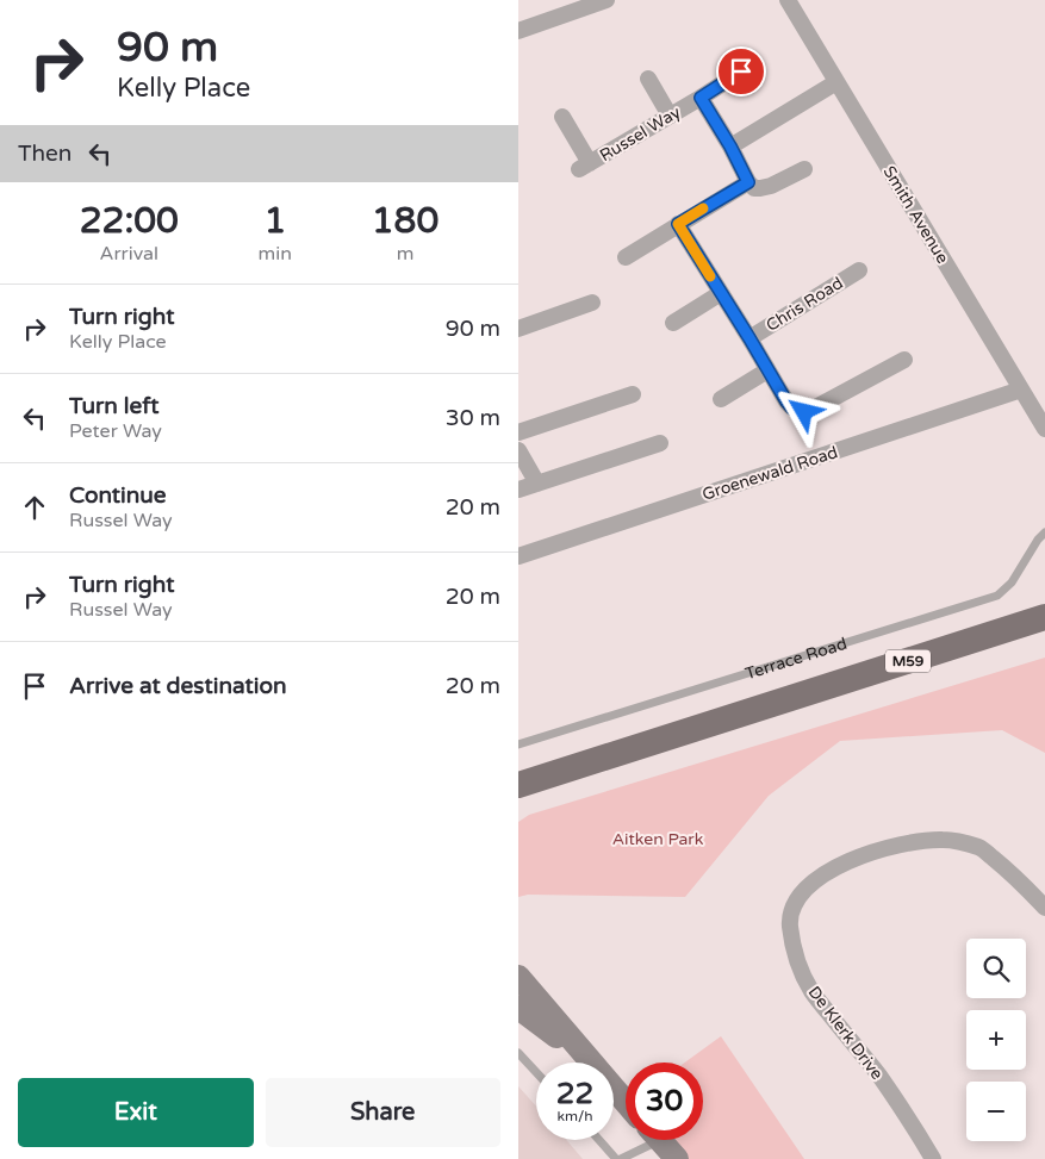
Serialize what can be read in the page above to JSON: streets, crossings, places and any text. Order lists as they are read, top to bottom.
{
  "streets": {
    "main road": ["M59"],
    "street": [
      "Russel Way",
      "Smith Avenue",
      "Chris Road",
      "Groenewald Road",
      "De Klerk Drive"
    ],
    "lane": ["Terrace Road"]
  },
  "crossings": [
    ["Smith Avenue", "Groenewald Road"]
  ],
  "parks": ["Aitken Park"],
  "page": {
    "turn": ["90 m", "Kelly Place"],
    "then": "Then",
    "eta": [
      "22:00",
      "Arrival",
      "1",
      "min",
      "180",
      "m"
    ],
    "list": [
      {
        "name": "Turn right",
        "note": "Kelly Place",
        "value": "90 m"
      },
      {
        "name": "Turn left",
        "note": "Peter Way",
        "value": "30 m"
      },
      {
        "name": "Continue",
        "note": "Russel Way",
        "value": "20 m"
      },
      {
        "name": "Turn right",
        "note": "Russel Way",
        "value": "20 m"
      },
      {
        "name": "Arrive at destination",
        "value": "20 m"
      }
    ],
    "map_buttons": ["+", "−"],
    "speed": "22 km/h",
    "limit": "30",
    "buttons": ["Exit", "Share"]
  }
}
